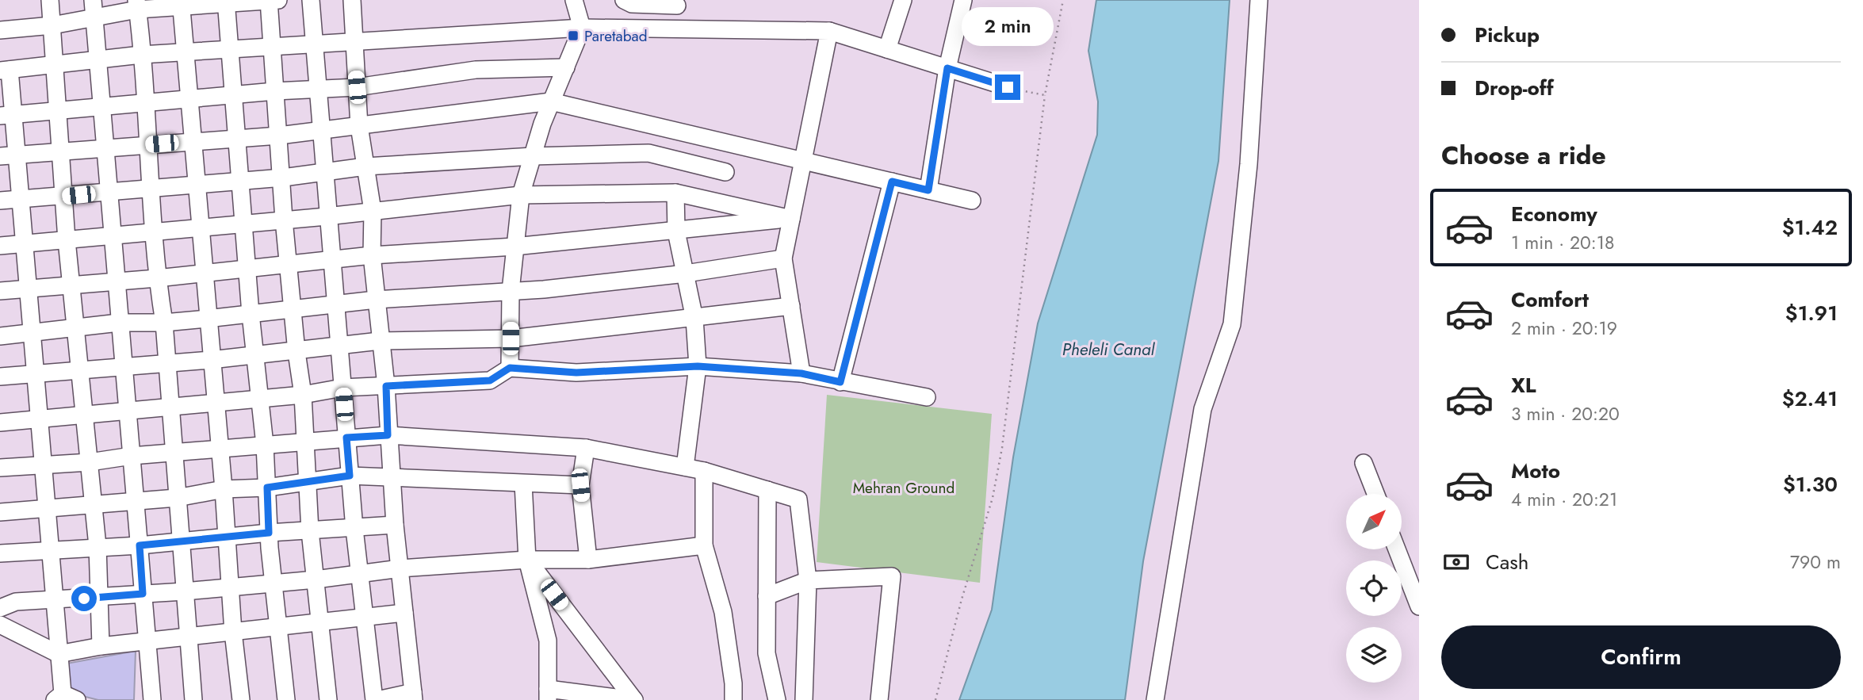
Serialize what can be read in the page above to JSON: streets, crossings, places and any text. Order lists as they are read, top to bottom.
{
  "water": ["Pheleli Canal"],
  "parks": ["Mehran Ground"],
  "places": {
    "transit": ["Paretabad"]
  },
  "north": "top right",
  "page": {
    "banner": ["Pickup", "Drop-off"],
    "bubble": "2 min",
    "heading": "Choose a ride",
    "list": [
      {
        "name": "Economy",
        "note": "1 min · 20:18",
        "value": "$1.42"
      },
      {
        "name": "Comfort",
        "note": "2 min · 20:19",
        "value": "$1.91"
      },
      {
        "name": "XL",
        "note": "3 min · 20:20",
        "value": "$2.41"
      },
      {
        "name": "Moto",
        "note": "4 min · 20:21",
        "value": "$1.30"
      }
    ],
    "pay": ["Cash", "790 m"],
    "buttons": "Confirm"
  }
}
